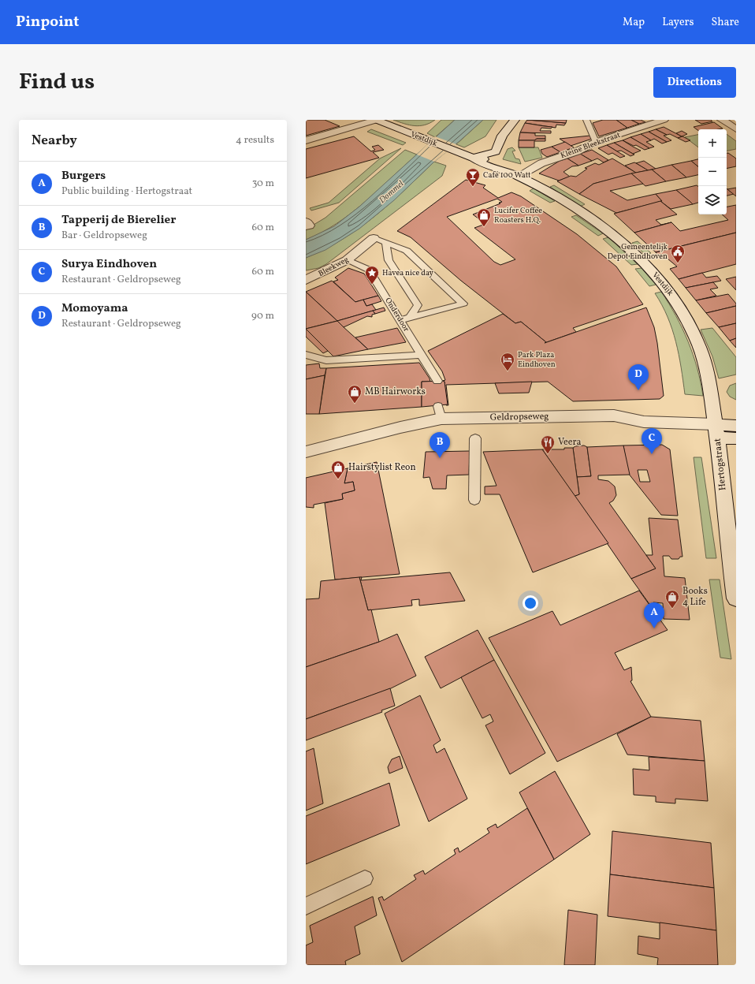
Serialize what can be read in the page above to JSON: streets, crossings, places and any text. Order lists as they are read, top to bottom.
{
  "streets": {
    "street": [
      "Vestdijk",
      "Kleine Bleekstraat",
      "Bleekweg",
      "Geldropseweg",
      "Hertogstraat"
    ],
    "lane": ["Onderdoor"]
  },
  "crossings": [
    ["Vestdijk", "Kleine Bleekstraat"],
    ["Vestdijk", "Geldropseweg"],
    ["Vestdijk", "Hertogstraat"],
    ["Bleekweg", "Onderdoor"],
    ["Geldropseweg", "Hertogstraat"]
  ],
  "water": ["Dommel"],
  "places": {
    "bar": ["Café 100 Watt"],
    "shop": [
      "Lucifer Coffee Roasters H.Q.",
      "MB Hairworks",
      "Hairstylist Reon",
      "Books 4 Life"
    ],
    "public building": ["Gemeentelijk Depot Eindhoven"],
    "place": ["Havea nice day"],
    "hotel": ["Park Plaza Eindhoven"],
    "restaurant": ["Veera"]
  },
  "page": {
    "header": "Pinpoint",
    "nav": ["Map", "Layers", "Share"],
    "title": "Find us",
    "buttons": "Directions",
    "heading": ["Nearby", "4 results"],
    "map_buttons": ["+", "−"],
    "list": [
      {
        "mark": "A",
        "name": "Burgers",
        "note": "Public building · Hertogstraat",
        "value": "30 m"
      },
      {
        "mark": "B",
        "name": "Tapperij de Bierelier",
        "note": "Bar · Geldropseweg",
        "value": "60 m"
      },
      {
        "mark": "C",
        "name": "Surya Eindhoven",
        "note": "Restaurant · Geldropseweg",
        "value": "60 m"
      },
      {
        "mark": "D",
        "name": "Momoyama",
        "note": "Restaurant · Geldropseweg",
        "value": "90 m"
      }
    ],
    "pins": [
      "D",
      "C",
      "B",
      "A"
    ]
  }
}
